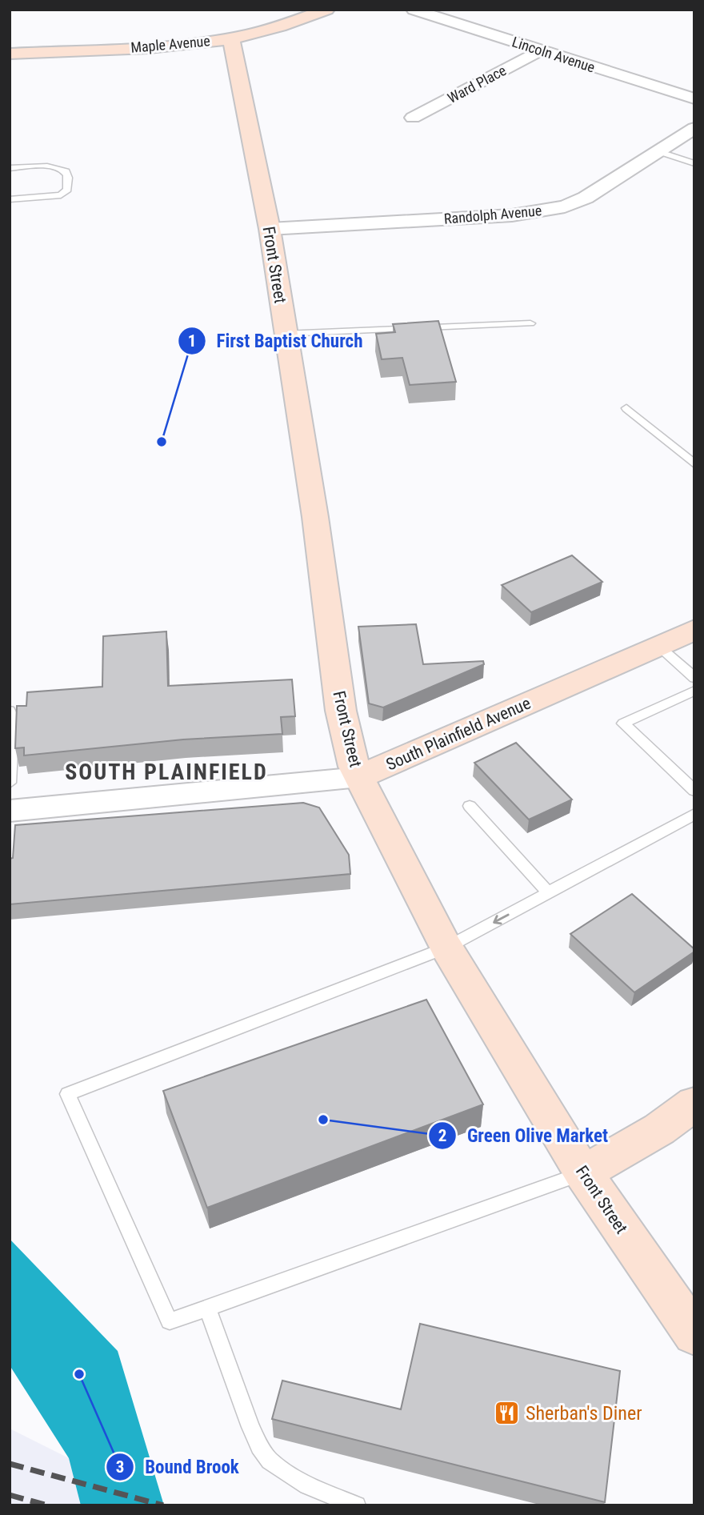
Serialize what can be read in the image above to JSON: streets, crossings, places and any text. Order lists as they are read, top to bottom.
{
  "streets": {
    "street": [
      "Maple Avenue",
      "Lincoln Avenue",
      "Ward Place",
      "Randolph Avenue",
      "Front Street",
      "South Plainfield Avenue"
    ]
  },
  "crossings": [
    ["Maple Avenue", "Front Street"],
    ["Lincoln Avenue", "Ward Place"],
    ["Randolph Avenue", "Front Street"],
    ["Front Street", "South Plainfield Avenue"]
  ],
  "districts": ["SOUTH PLAINFIELD"],
  "places": {
    "other": ["First Baptist Church", "Green Olive Market", "Bound Brook"],
    "restaurant": ["Sherban's Diner"]
  }
}
